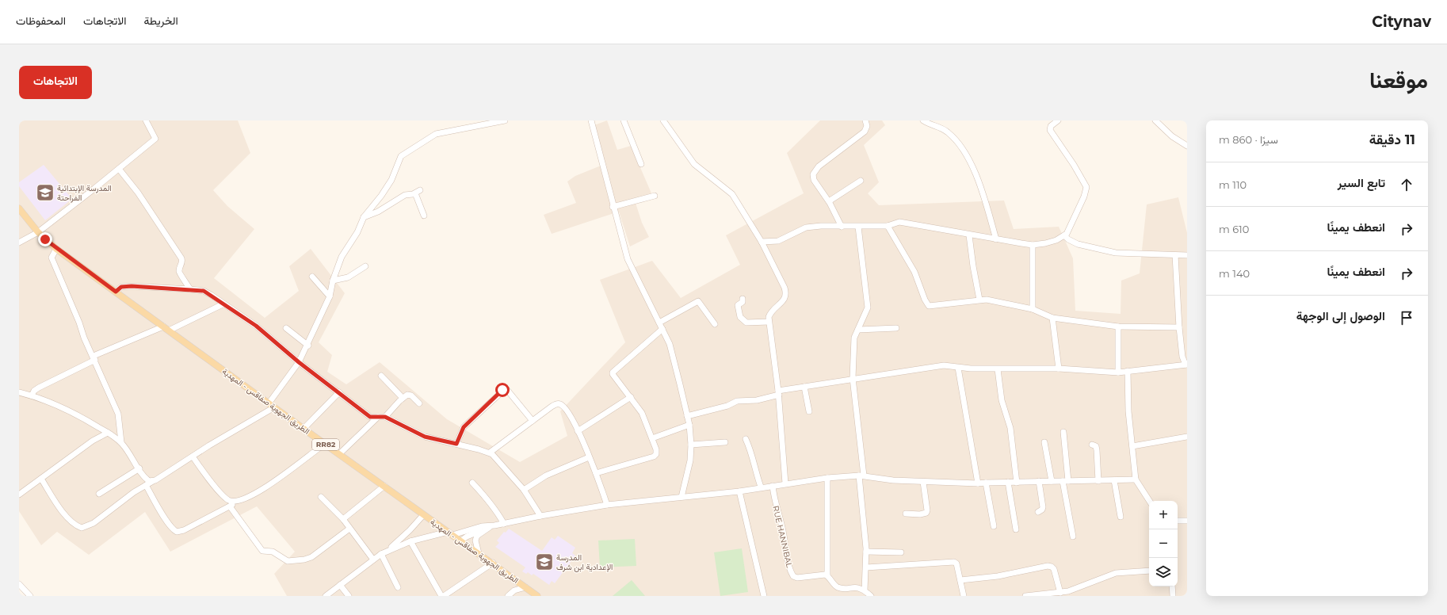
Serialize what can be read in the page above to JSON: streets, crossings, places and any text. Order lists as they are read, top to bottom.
{
  "streets": {
    "main road": ["الطريق الجهوية صفاقس - المهدية", "RR82"],
    "street": ["RUE HANNIBAL"]
  },
  "places": {
    "school or university": ["المدرسة الإبتدائية الفراحتة", "المدرسة الإعدادية ابن شرف"]
  },
  "page": {
    "header": "Citynav",
    "nav": ["الخريطة", "الاتجاهات", "المحفوظات"],
    "title": "موقعنا",
    "buttons": "الاتجاهات",
    "heading": ["11 دقيقة", "سيرًا · 860 m"],
    "list": [
      ["تابع السير", "110 m"],
      ["انعطف يمينًا", "610 m"],
      ["انعطف يمينًا", "140 m"],
      "الوصول إلى الوجهة"
    ],
    "map_buttons": ["+", "−"]
  }
}
